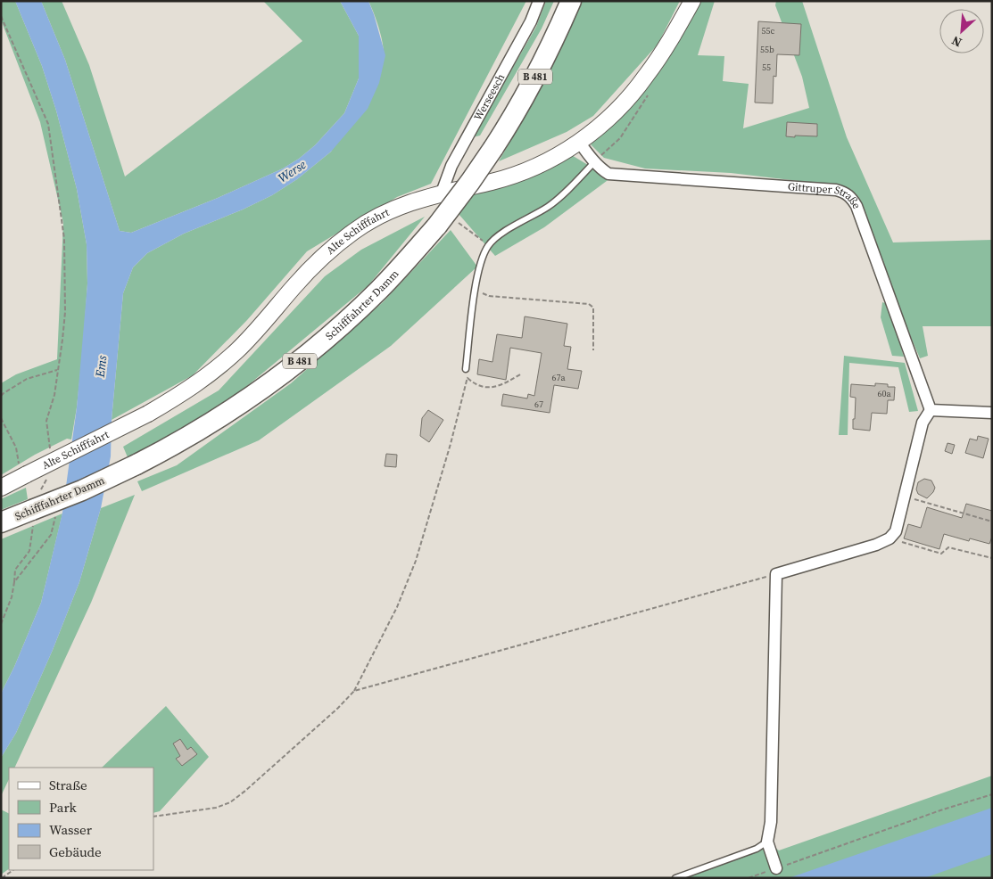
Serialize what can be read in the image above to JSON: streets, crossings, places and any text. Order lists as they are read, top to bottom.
{
  "streets": {
    "highway": ["B 481", "Schifffahrter Damm"],
    "street": ["Werseesch", "Gittruper Straße", "Alte Schifffahrt"]
  },
  "crossings": [
    ["Werseesch", "Alte Schifffahrt"],
    ["Gittruper Straße", "Alte Schifffahrt"]
  ],
  "water": ["Werse", "Ems"],
  "house_numbers": [
    "55c",
    "55b",
    "55",
    "67a",
    "60a",
    "67"
  ],
  "legend": [
    "Straße",
    "Park",
    "Wasser",
    "Gebäude"
  ],
  "north": "bottom left"
}
